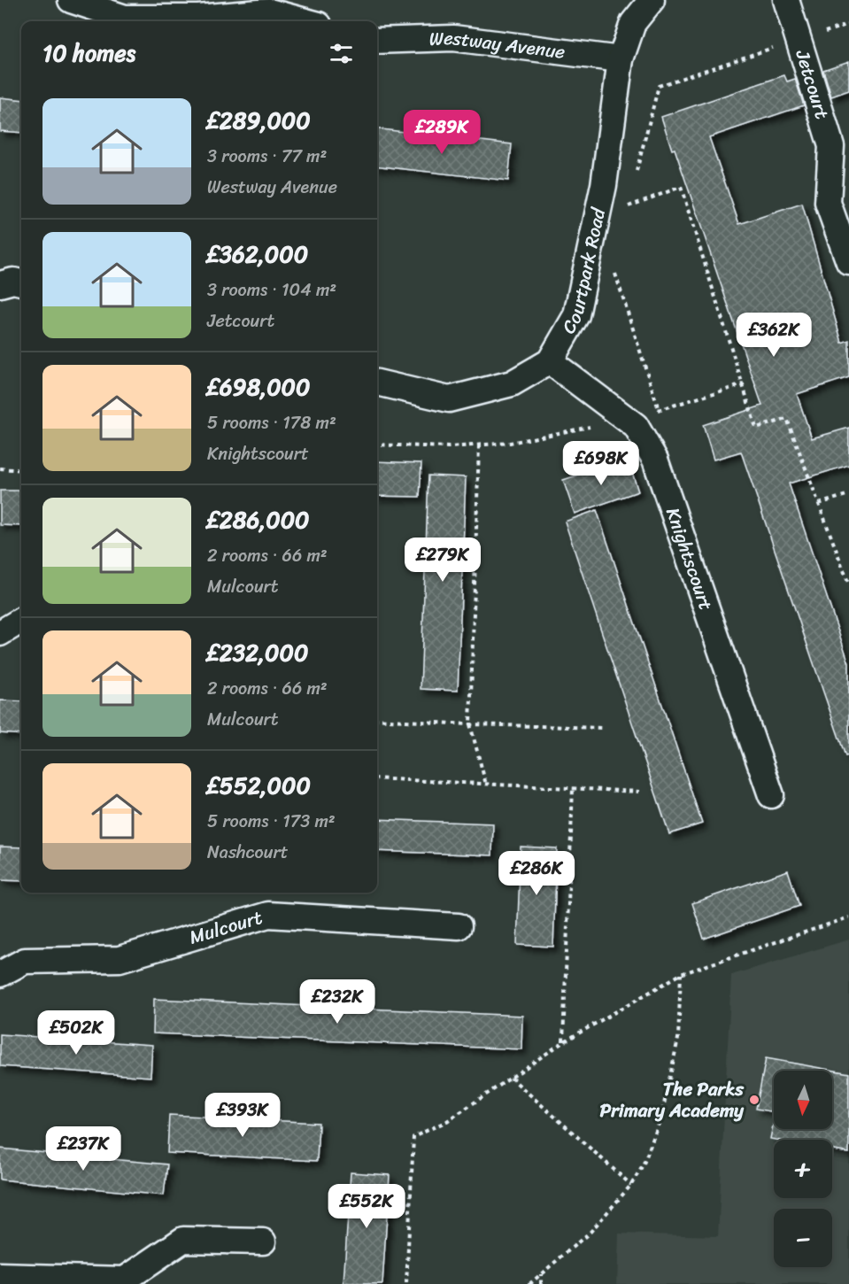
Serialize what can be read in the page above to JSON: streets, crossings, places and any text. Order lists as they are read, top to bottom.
{
  "streets": {
    "street": [
      "Westway Avenue",
      "Jetcourt",
      "Courtpark Road",
      "Knightscourt",
      "Mulcourt"
    ]
  },
  "crossings": [
    ["Westway Avenue", "Courtpark Road"],
    ["Courtpark Road", "Knightscourt"]
  ],
  "places": ["The Parks Primary Academy"],
  "north": "bottom",
  "page": {
    "heading": "10 homes",
    "list": [
      {
        "name": "£289,000",
        "note": "3 rooms · 77 m² · Westway Avenue"
      },
      {
        "name": "£362,000",
        "note": "3 rooms · 104 m² · Jetcourt"
      },
      {
        "name": "£698,000",
        "note": "5 rooms · 178 m² · Knightscourt"
      },
      {
        "name": "£286,000",
        "note": "2 rooms · 66 m² · Mulcourt"
      },
      {
        "name": "£232,000",
        "note": "2 rooms · 66 m² · Mulcourt"
      },
      {
        "name": "£552,000",
        "note": "5 rooms · 173 m² · Nashcourt"
      }
    ],
    "price": [
      "£289K",
      "£362K",
      "£698K",
      "£279K",
      "£286K",
      "£232K",
      "£502K",
      "£393K",
      "£237K",
      "£552K"
    ],
    "map_buttons": ["+", "−"]
  }
}
